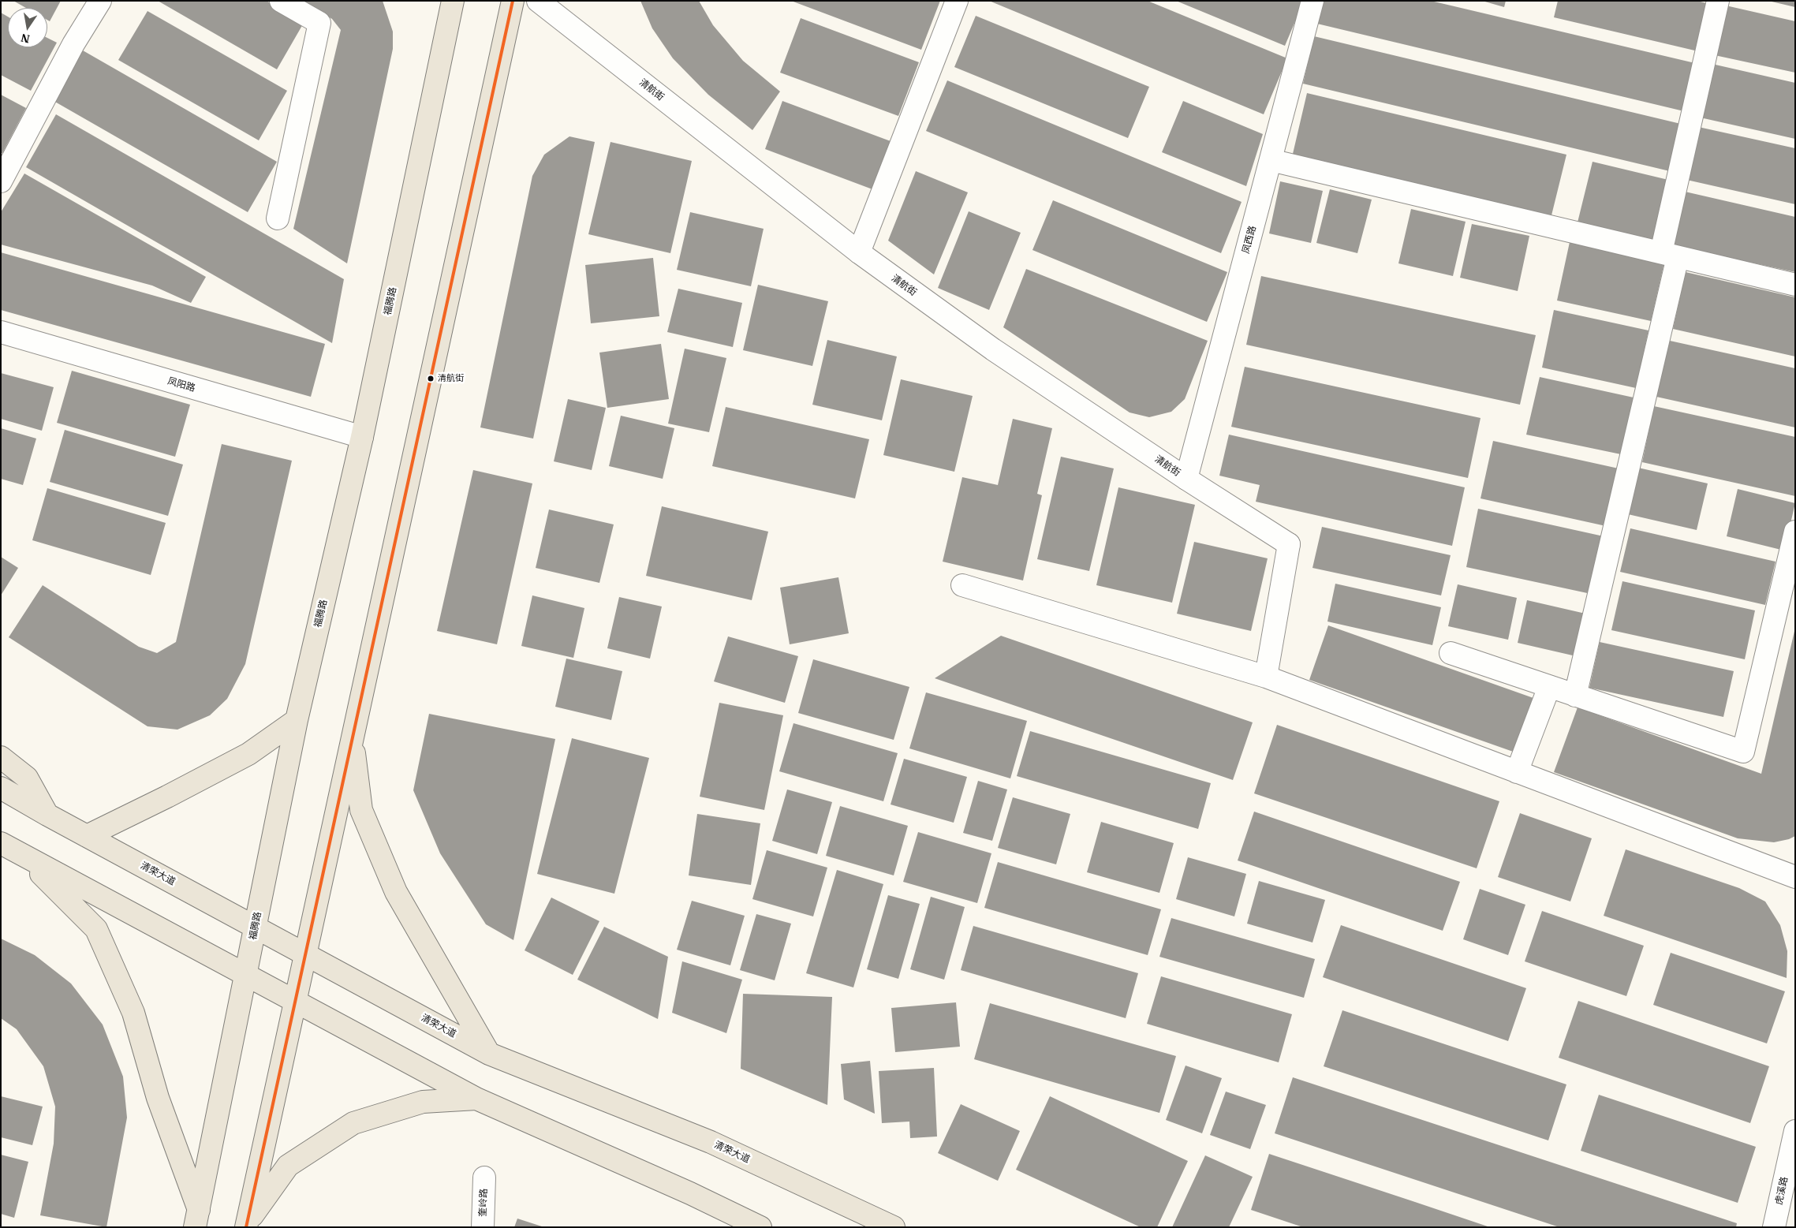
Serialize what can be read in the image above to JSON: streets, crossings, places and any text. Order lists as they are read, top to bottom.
{
  "streets": {
    "main road": ["福腾路", "清荣大道"],
    "street": [
      "清航街",
      "凤西路",
      "凤阳路",
      "虎溪路",
      "奎岭路"
    ]
  },
  "crossings": [
    ["清航街", "凤西路"],
    ["福腾路", "凤阳路"],
    ["福腾路", "清荣大道"]
  ],
  "places": ["清航街"],
  "north": "bottom"
}
